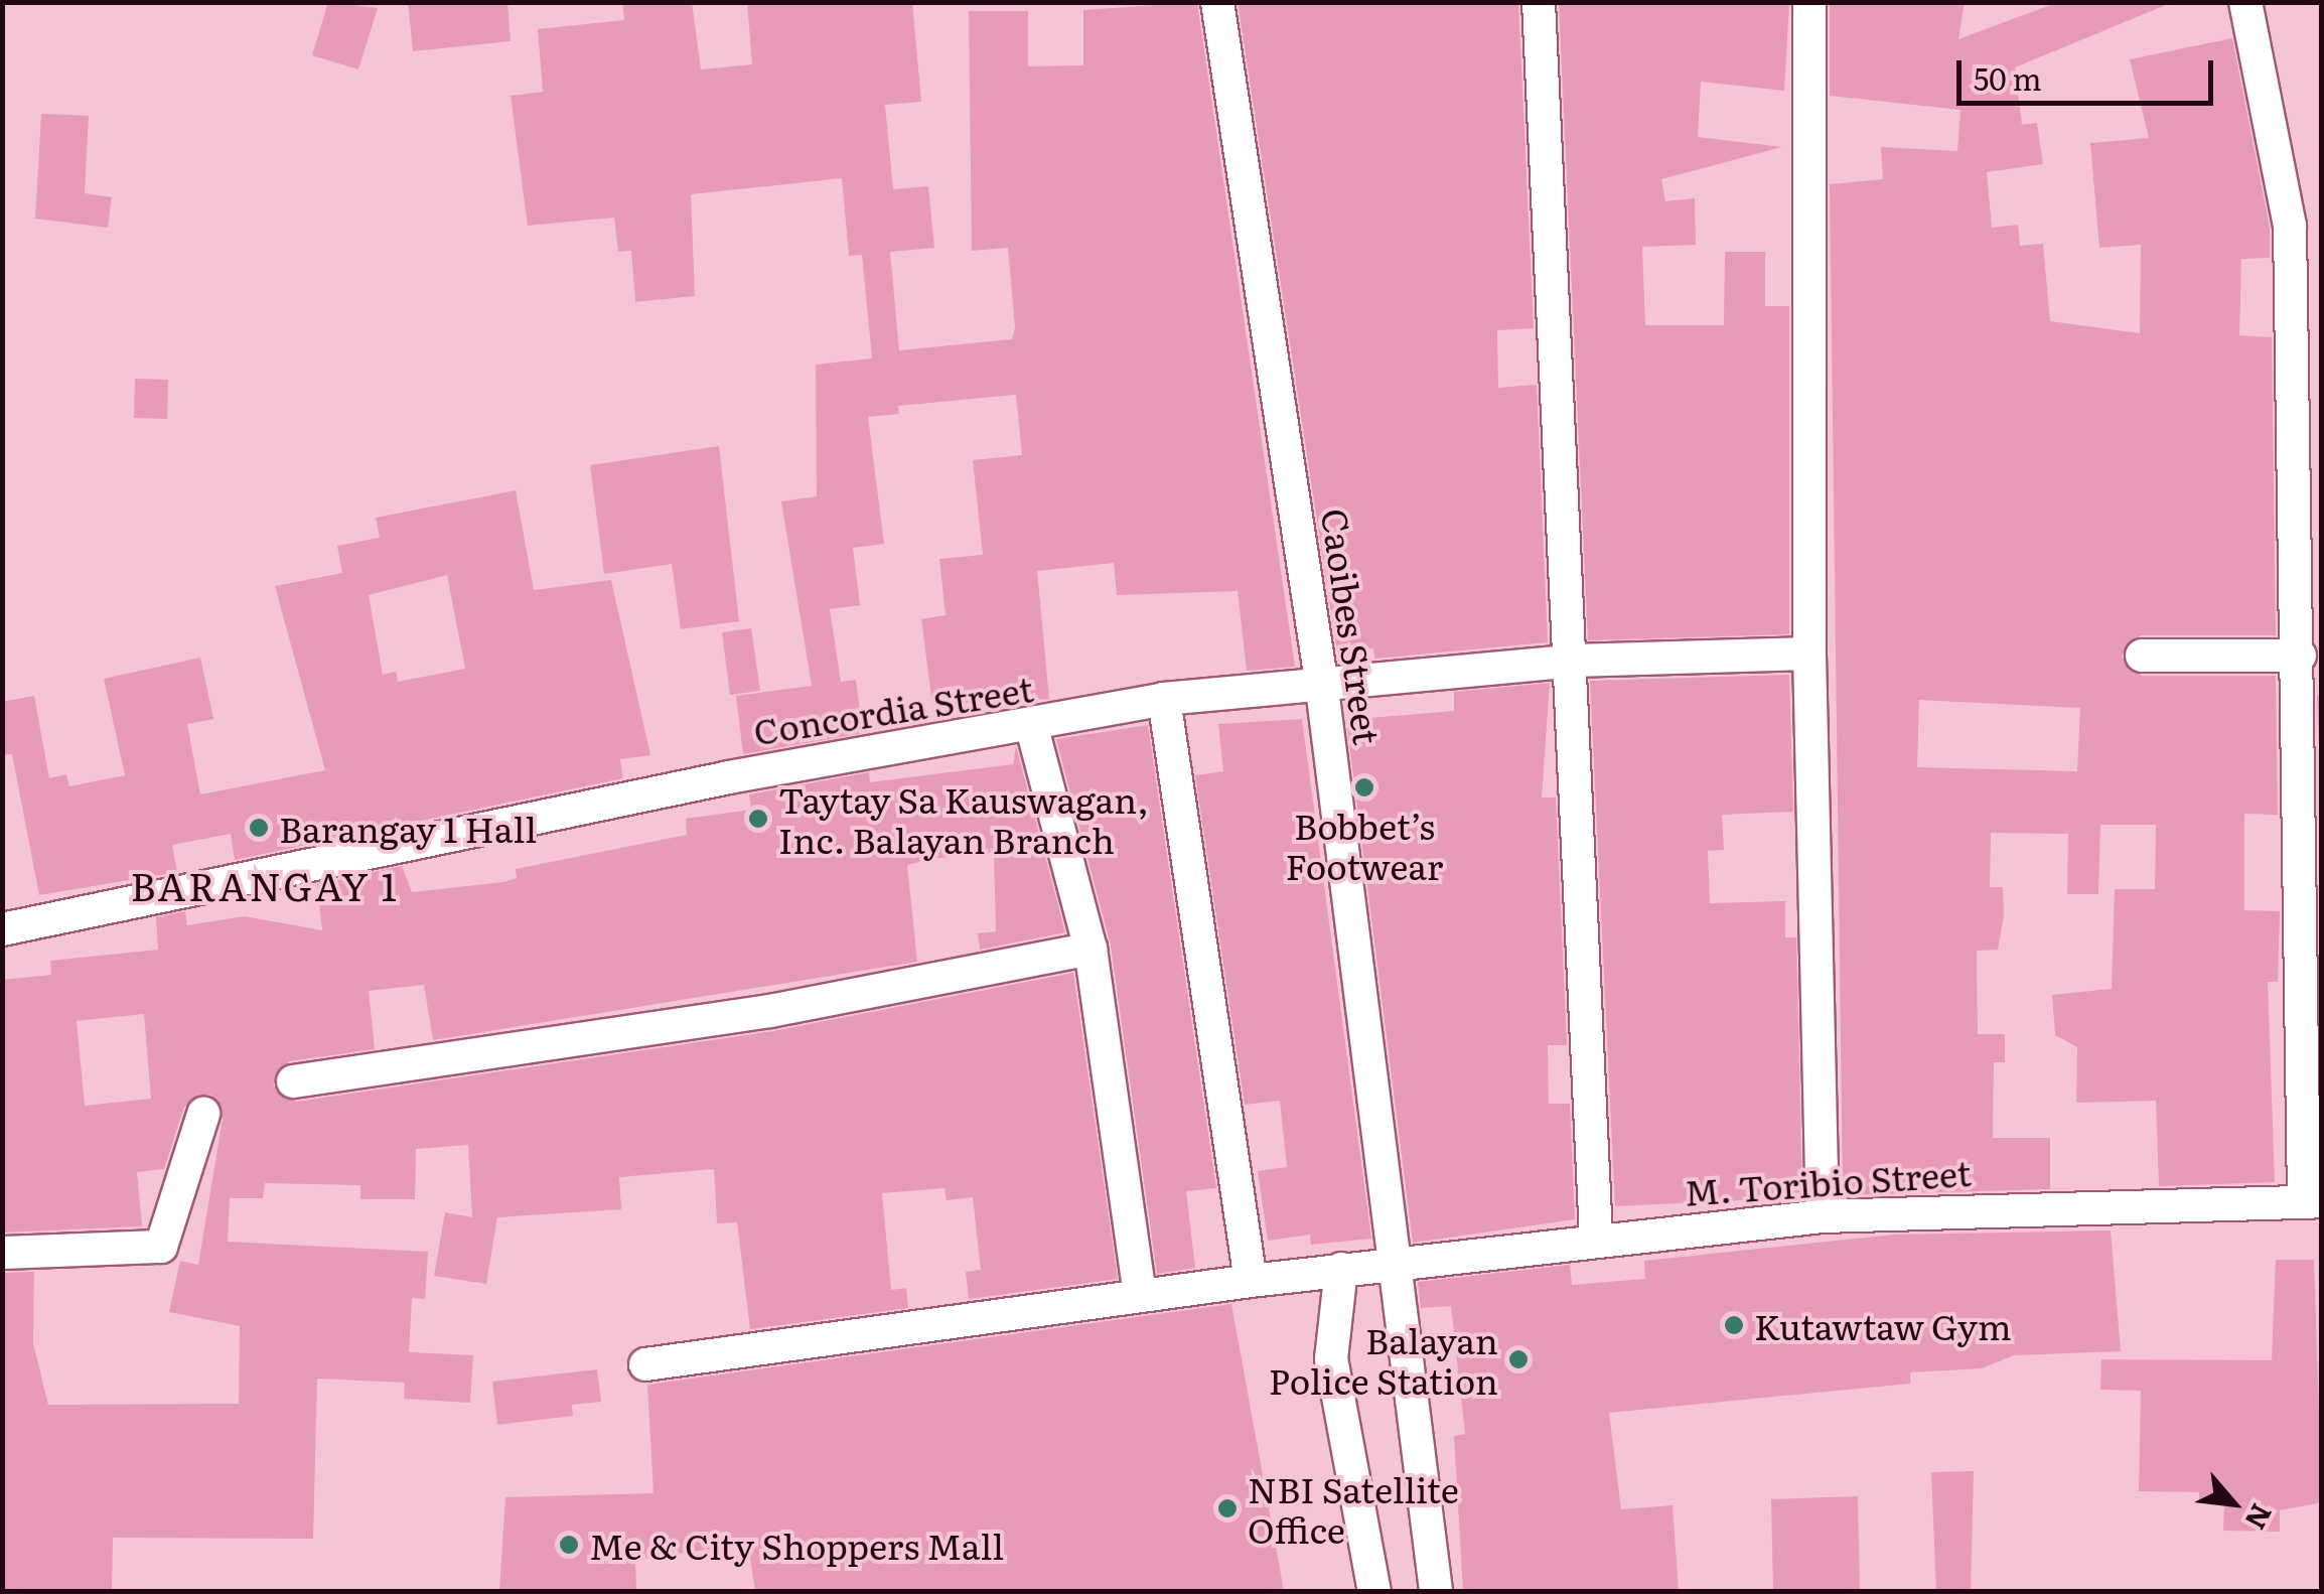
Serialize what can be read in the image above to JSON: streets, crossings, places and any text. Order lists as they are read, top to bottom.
{
  "streets": {
    "street": ["Caoibes Street", "Concordia Street", "M. Toribio Street"]
  },
  "crossings": [
    ["Caoibes Street", "Concordia Street"],
    ["Caoibes Street", "M. Toribio Street"]
  ],
  "districts": ["BARANGAY 1"],
  "places": [
    "Bobbet’s Footwear",
    "Taytay Sa Kauswagan, Inc. Balayan Branch",
    "Barangay 1 Hall",
    "Kutawtaw Gym",
    "Balayan Police Station",
    "NBI Satellite Office",
    "Me & City Shoppers Mall"
  ],
  "scale_bar": "50 m",
  "north": "bottom right"
}
